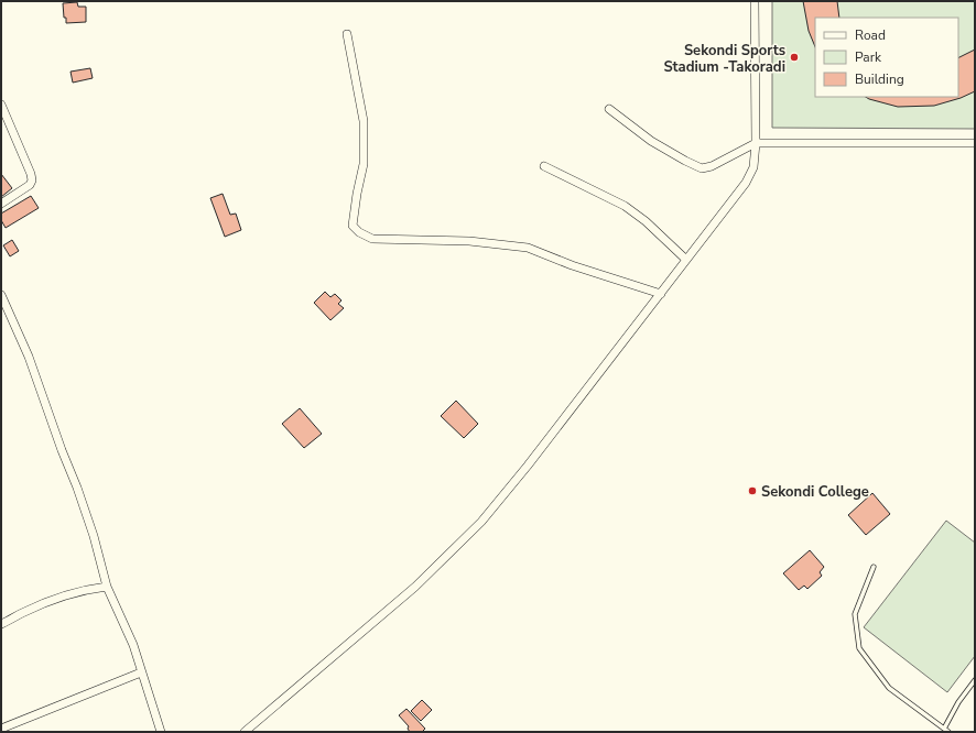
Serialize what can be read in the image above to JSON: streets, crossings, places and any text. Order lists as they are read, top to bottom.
{
  "places": ["Sekondi Sports Stadium -Takoradi", "Sekondi College"],
  "legend": ["Road", "Park", "Building"]
}
